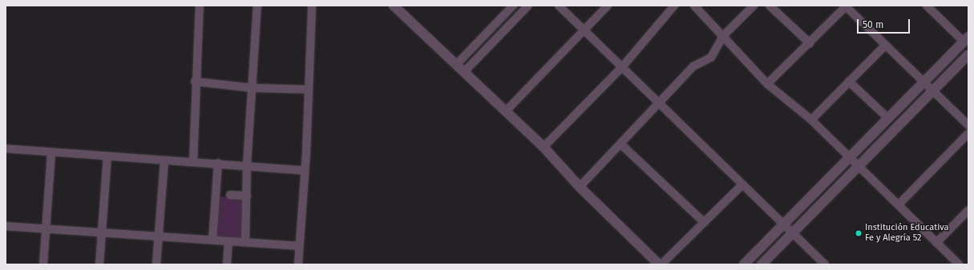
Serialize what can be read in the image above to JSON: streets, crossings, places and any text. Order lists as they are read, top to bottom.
{
  "places": ["Institución Educativa Fe y Alegría 52"],
  "scale_bar": "50 m"
}
